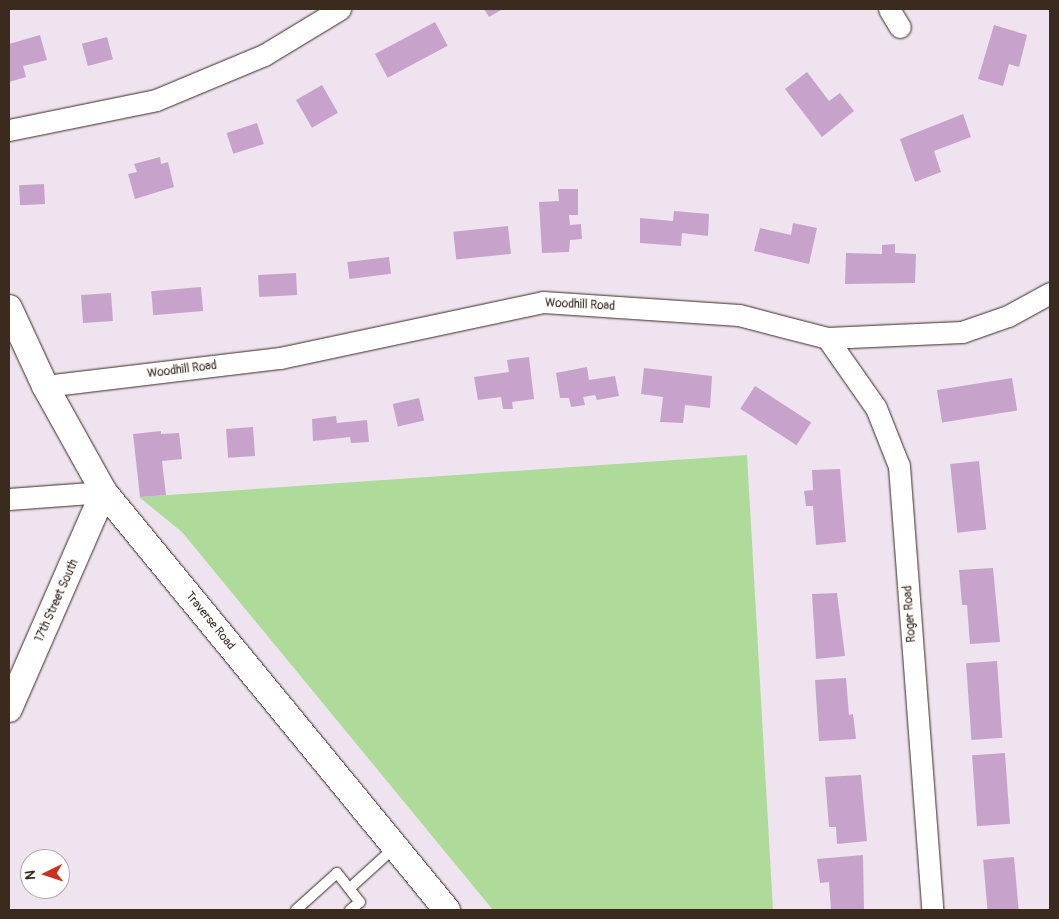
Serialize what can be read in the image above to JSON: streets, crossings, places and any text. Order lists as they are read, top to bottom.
{
  "streets": {
    "street": [
      "Woodhill Road",
      "17th Street South",
      "Roger Road",
      "Traverse Road"
    ]
  },
  "crossings": [
    ["Woodhill Road", "Roger Road"],
    ["Woodhill Road", "Traverse Road"],
    ["17th Street South", "Traverse Road"]
  ],
  "north": "left"
}
